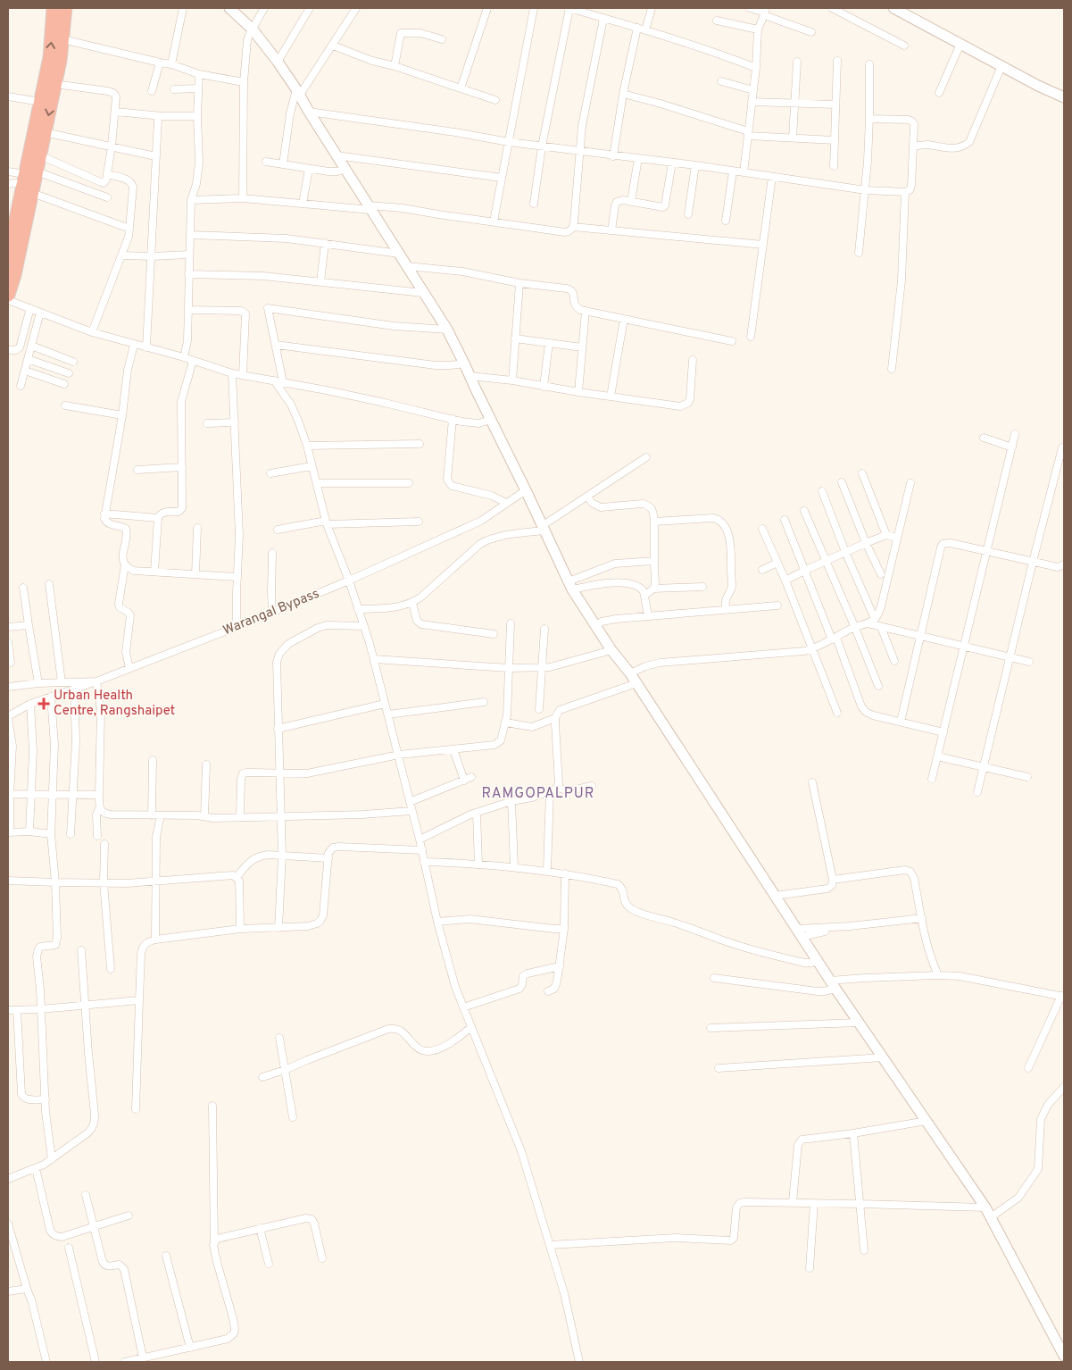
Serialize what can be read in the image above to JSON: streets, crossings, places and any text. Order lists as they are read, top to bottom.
{
  "streets": {
    "street": ["Warangal Bypass"]
  },
  "districts": ["RAMGOPALPUR"],
  "places": {
    "health": ["Urban Health Centre, Rangshaipet"]
  }
}
